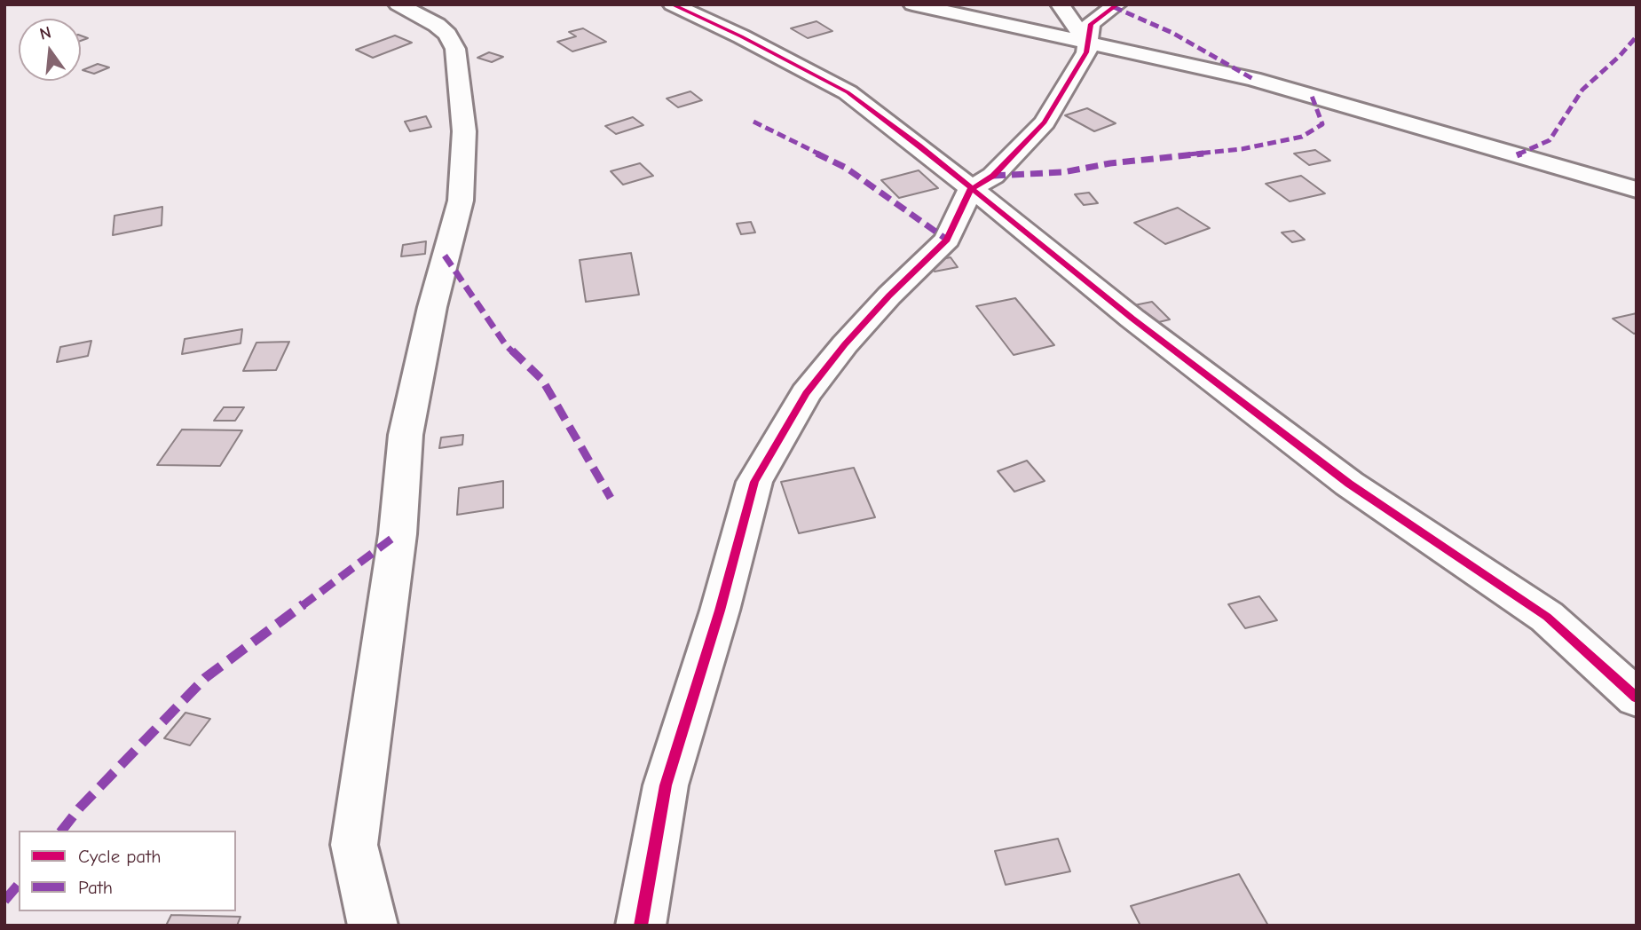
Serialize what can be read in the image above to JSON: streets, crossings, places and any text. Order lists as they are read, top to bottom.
{
  "legend": ["Cycle path", "Path"],
  "north": "top"
}
